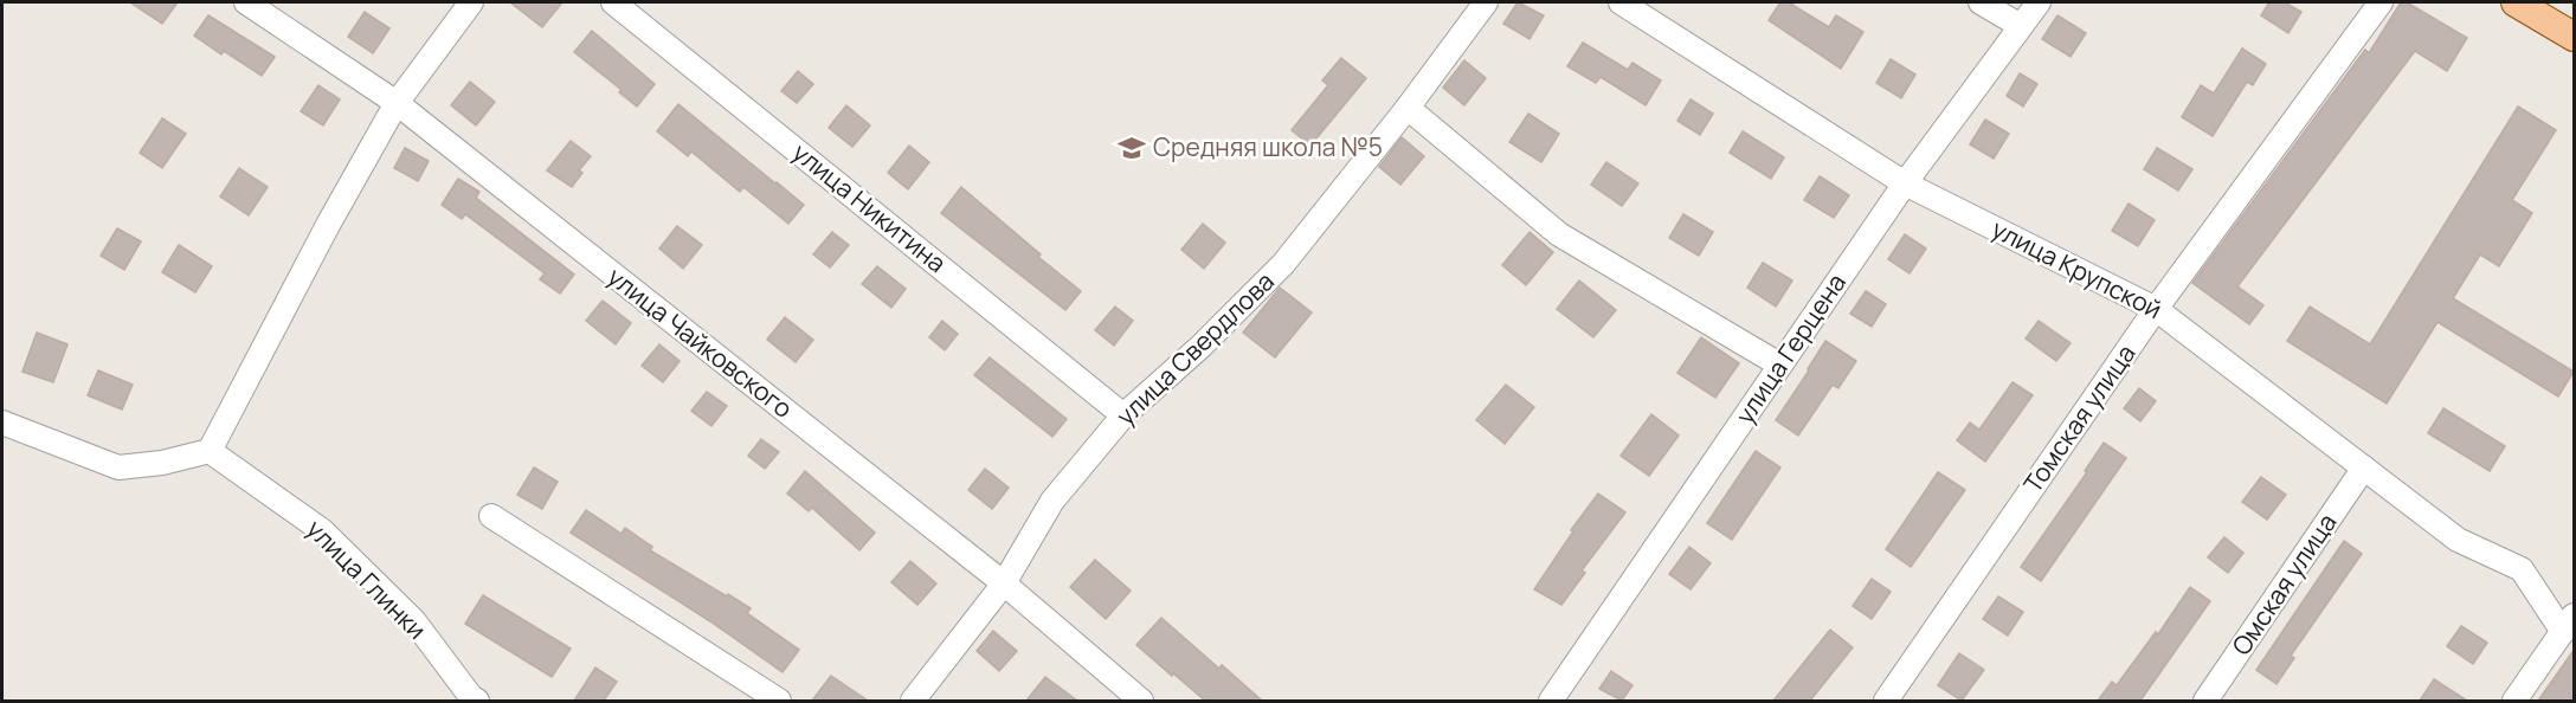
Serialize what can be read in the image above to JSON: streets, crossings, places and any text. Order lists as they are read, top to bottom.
{
  "streets": {
    "street": [
      "улица Никитина",
      "улица Крупской",
      "улица Чайковского",
      "улица Свердлова",
      "улица Герцена",
      "Томская улица",
      "улица Глинки",
      "Омская улица"
    ]
  },
  "crossings": [
    ["улица Никитина", "улица Свердлова"],
    ["улица Крупской", "улица Герцена"],
    ["улица Крупской", "Томская улица"],
    ["улица Крупской", "Омская улица"],
    ["улица Чайковского", "улица Свердлова"]
  ],
  "places": {
    "school or university": ["Средняя школа №5"]
  }
}
